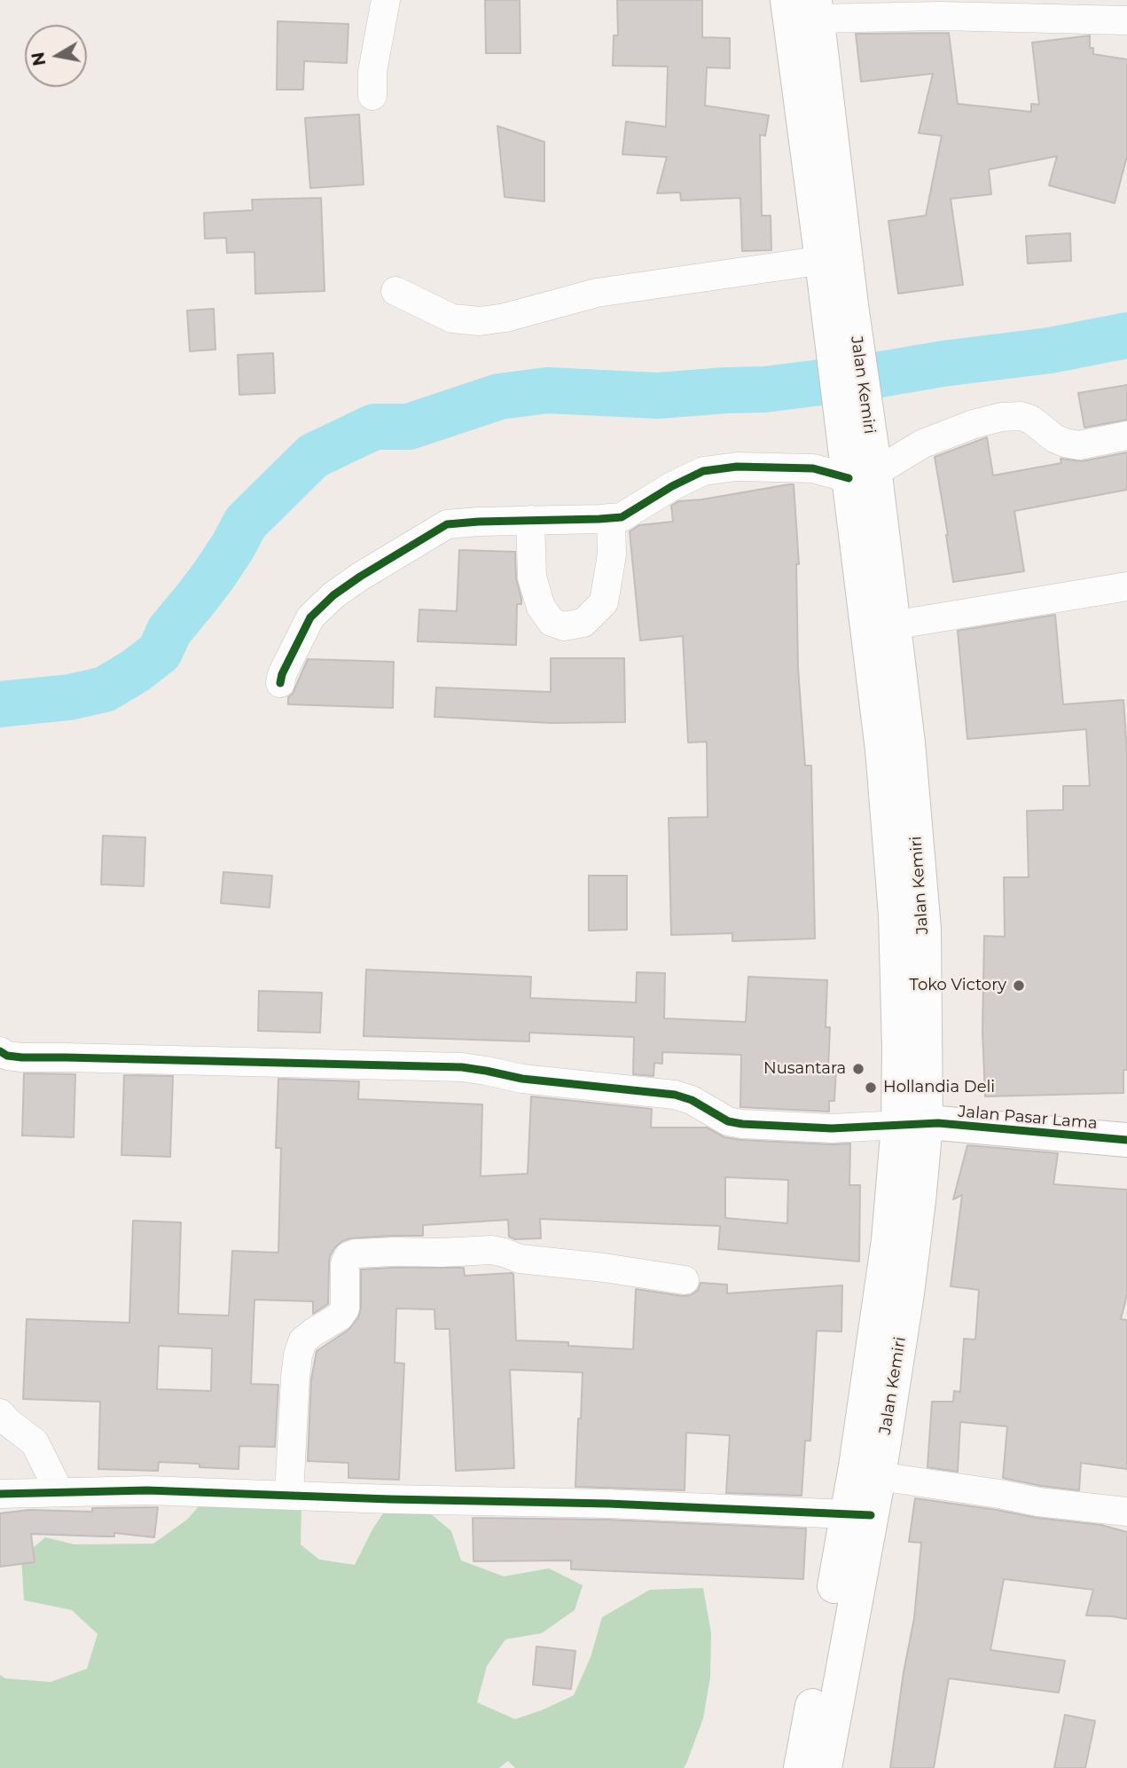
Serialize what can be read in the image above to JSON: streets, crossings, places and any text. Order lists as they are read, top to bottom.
{
  "streets": {
    "main road": ["Jalan Kemiri", "Jalan Pasar Lama"]
  },
  "crossings": [
    ["Jalan Kemiri", "Jalan Pasar Lama"]
  ],
  "places": ["Toko Victory", "Nusantara", "Hollandia Deli"],
  "north": "left"
}
